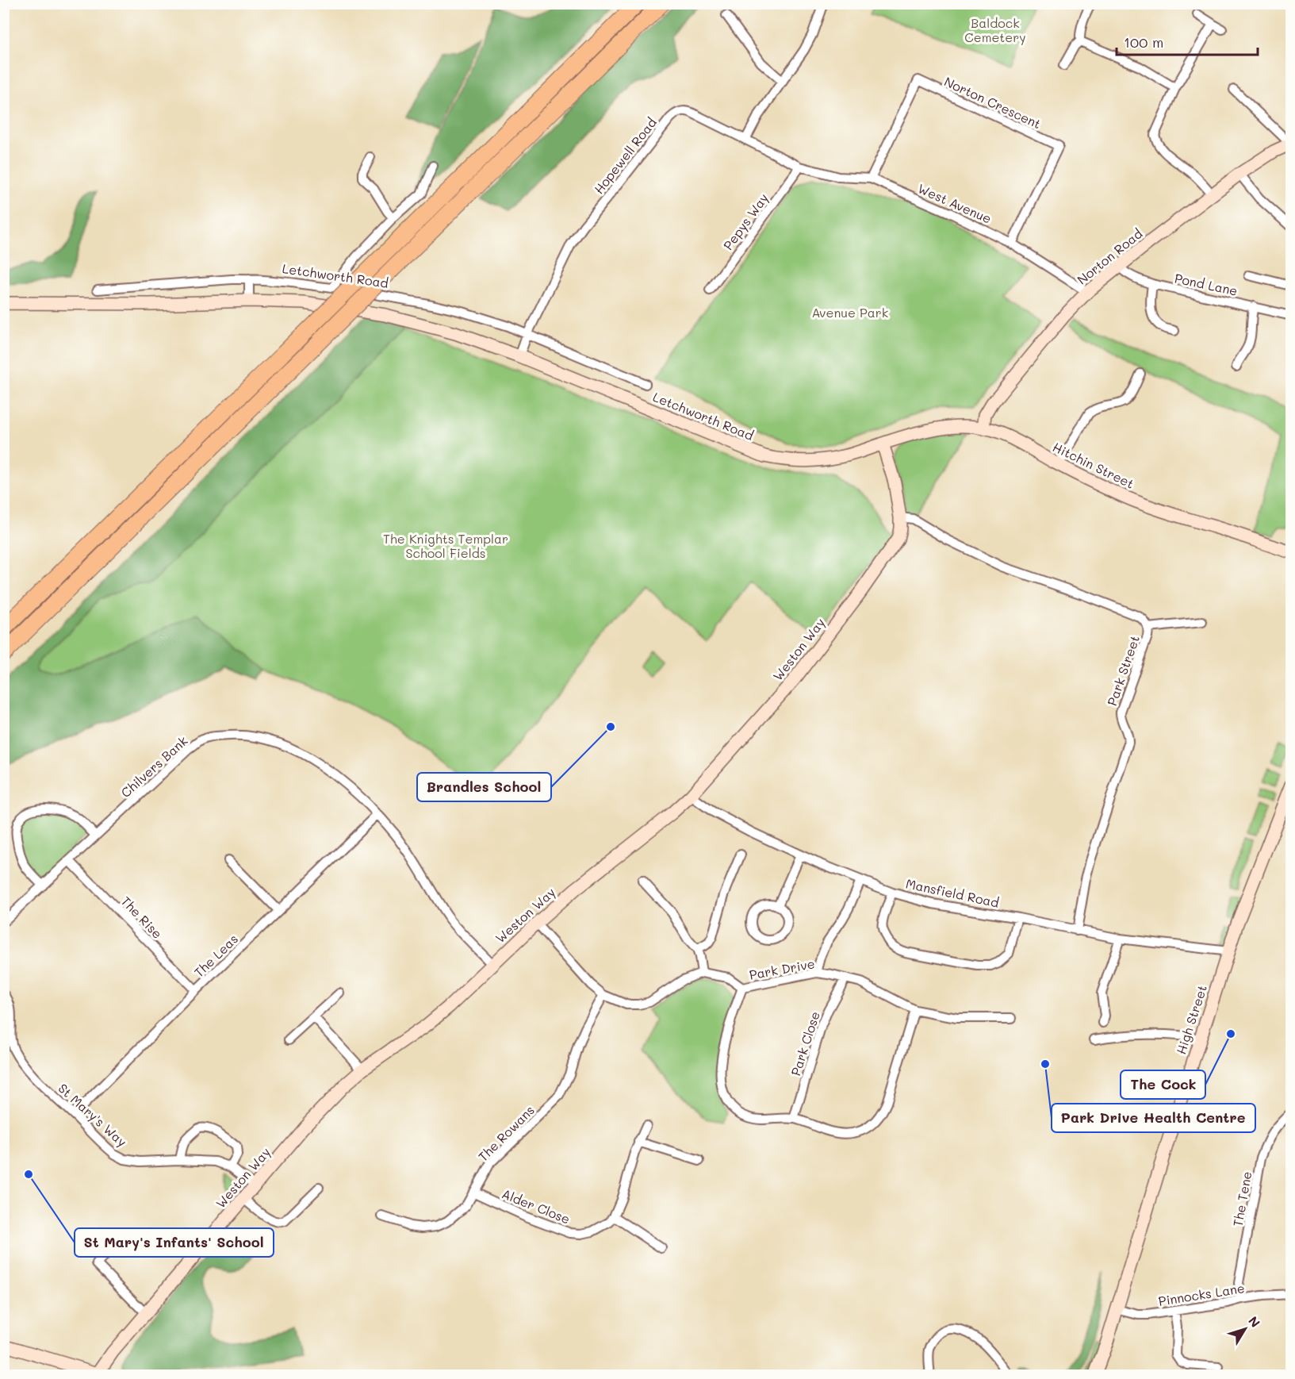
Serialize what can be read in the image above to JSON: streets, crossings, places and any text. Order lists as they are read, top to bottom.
{
  "streets": {
    "main road": [
      "Norton Road",
      "Letchworth Road",
      "Hitchin Street",
      "Weston Way",
      "High Street"
    ],
    "street": [
      "Norton Crescent",
      "Hopewell Road",
      "West Avenue",
      "Pepys Way",
      "Pond Lane",
      "Park Street",
      "Chilvers Bank",
      "Mansfield Road",
      "The Rise",
      "The Leas",
      "Park Drive",
      "Park Close",
      "St Mary's Way",
      "The Rowans",
      "The Tene",
      "Alder Close",
      "Pinnocks Lane"
    ]
  },
  "crossings": [
    ["Norton Crescent", "West Avenue"],
    ["Hopewell Road", "West Avenue"],
    ["Hopewell Road", "Pepys Way"],
    ["Hopewell Road", "Letchworth Road"],
    ["West Avenue", "Pepys Way"],
    ["West Avenue", "Norton Road"],
    ["Norton Road", "Pond Lane"],
    ["Norton Road", "Hitchin Street"],
    ["Letchworth Road", "Hitchin Street"],
    ["Letchworth Road", "Weston Way"],
    ["Hitchin Street", "Weston Way"],
    ["Weston Way", "Park Street"],
    ["Weston Way", "Chilvers Bank"],
    ["Weston Way", "Mansfield Road"],
    ["Weston Way", "St Mary's Way"],
    ["Park Street", "Mansfield Road"],
    ["Chilvers Bank", "The Rise"],
    ["Chilvers Bank", "The Leas"],
    ["Mansfield Road", "High Street"],
    ["The Rise", "The Leas"],
    ["The Leas", "St Mary's Way"],
    ["Park Drive", "Park Close"],
    ["High Street", "Pinnocks Lane"],
    ["The Rowans", "Alder Close"],
    ["The Tene", "Pinnocks Lane"]
  ],
  "parks": ["Baldock Cemetery", "Avenue Park", "The Knights Templar School Fields"],
  "places": [
    "Brandles School",
    "The Cock",
    "Park Drive Health Centre",
    "St Mary's Infants' School"
  ],
  "scale_bar": "100 m",
  "north": "top right"
}
